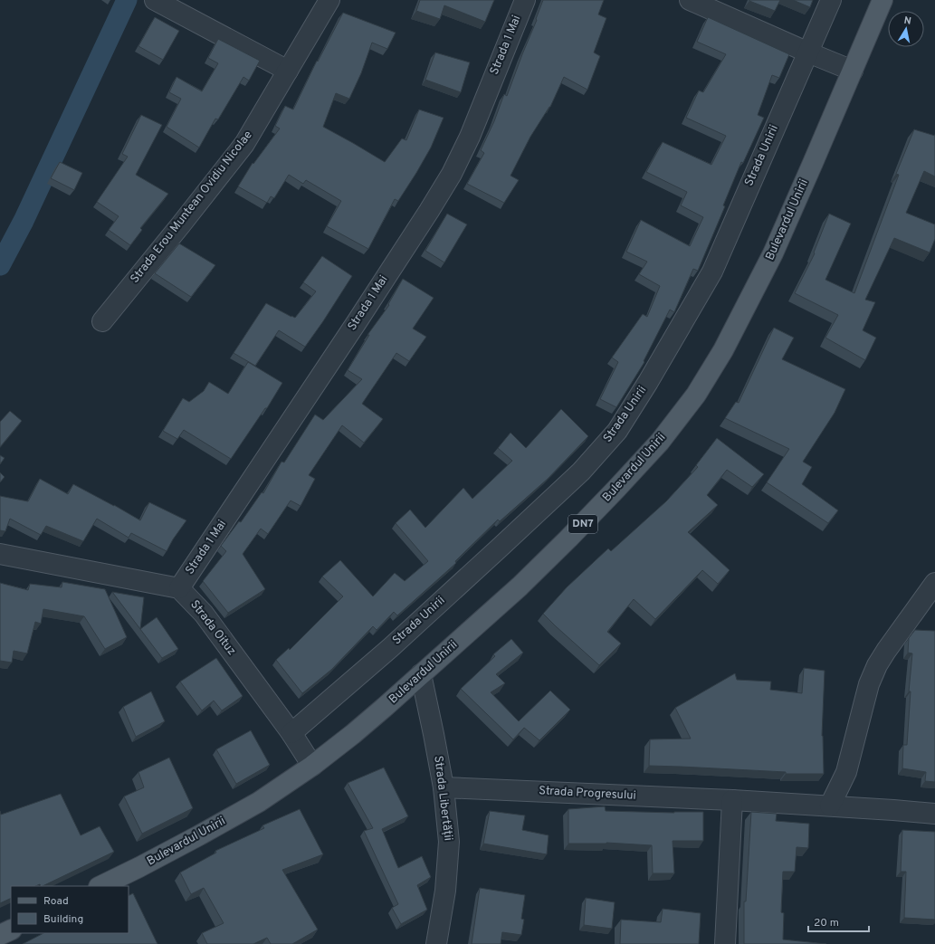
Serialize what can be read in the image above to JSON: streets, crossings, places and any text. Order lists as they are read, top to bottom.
{
  "streets": {
    "main road": ["Bulevardul Unirii", "DN7"],
    "street": [
      "Strada 1 Mai",
      "Strada Unirii",
      "Strada Erou Muntean Ovidiu Nicolae",
      "Strada Oituz",
      "Strada Progresului",
      "Strada Libertății"
    ]
  },
  "crossings": [
    ["Strada 1 Mai", "Strada Oituz"],
    ["Strada Unirii", "Strada Oituz"],
    ["Bulevardul Unirii", "Strada Oituz"],
    ["Bulevardul Unirii", "Strada Libertății"],
    ["Strada Progresului", "Strada Libertății"]
  ],
  "legend": ["Road", "Building"],
  "scale_bar": "20 m",
  "north": "top"
}
